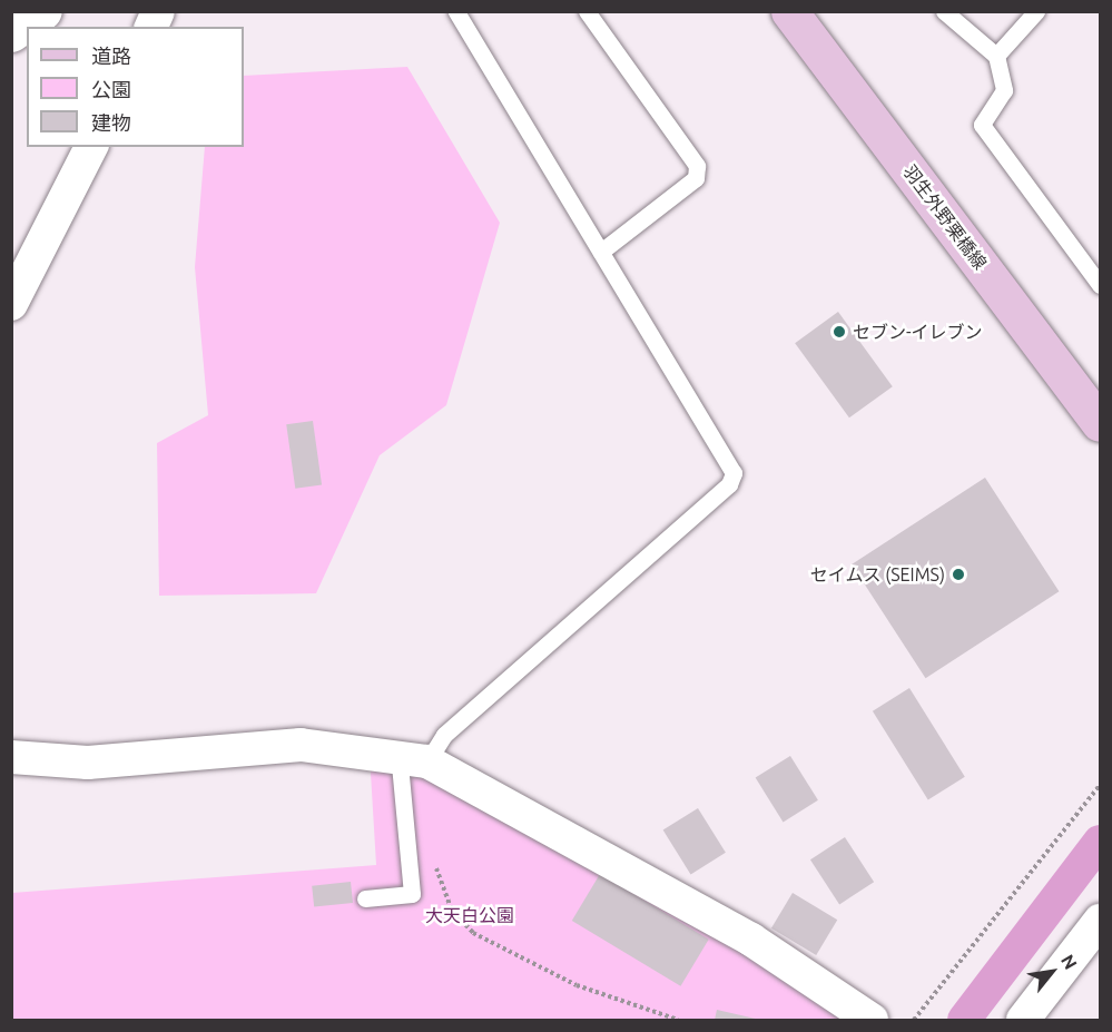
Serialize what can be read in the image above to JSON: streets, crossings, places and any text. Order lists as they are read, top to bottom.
{
  "streets": {
    "main road": ["羽生外野栗橋線"]
  },
  "parks": ["大天白公園"],
  "places": ["セブン-イレブン", "セイムス (SEIMS)"],
  "legend": ["道路", "公園", "建物"],
  "north": "top right"
}
